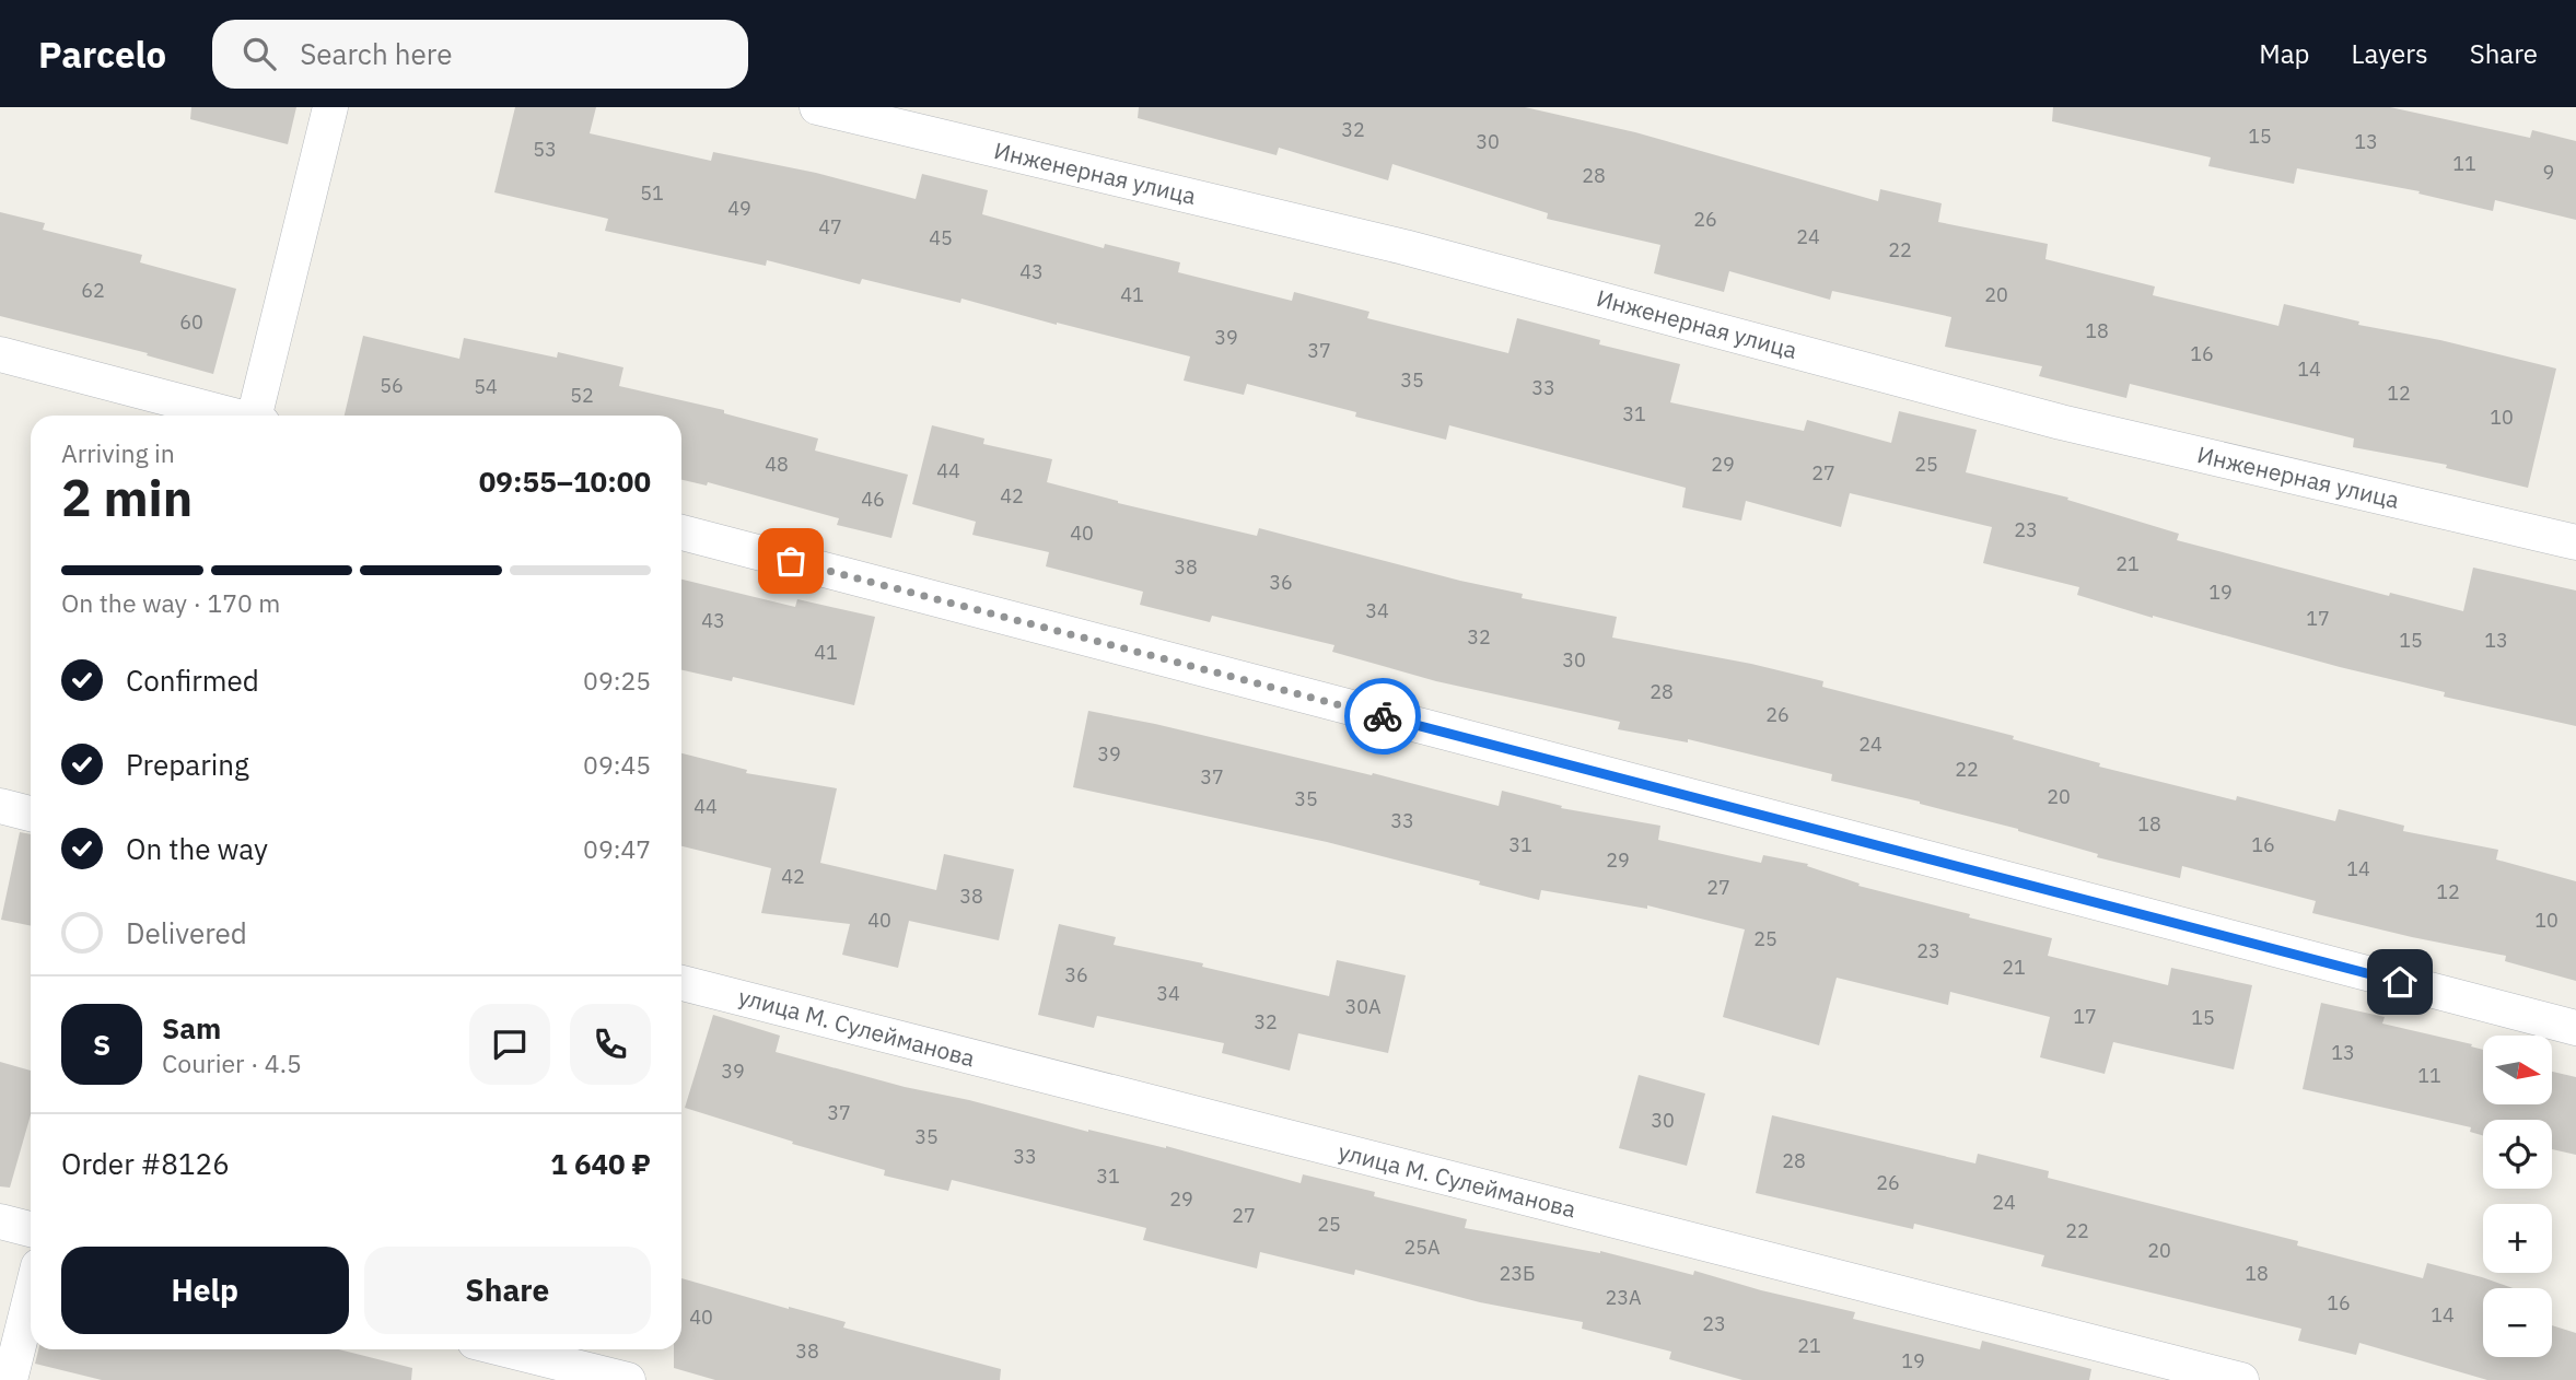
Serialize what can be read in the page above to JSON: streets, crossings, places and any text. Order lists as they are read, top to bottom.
{
  "streets": {
    "street": ["Инженерная улица", "улица М. Сулейманова"]
  },
  "house_numbers": [
    "32",
    "15",
    "30",
    "13",
    "53",
    "11",
    "9",
    "28",
    "51",
    "49",
    "26",
    "47",
    "24",
    "45",
    "22",
    "43",
    "62",
    "41",
    "20",
    "60",
    "18",
    "39",
    "37",
    "16",
    "14",
    "35",
    "56",
    "54",
    "33",
    "12",
    "52",
    "31",
    "10",
    "48",
    "29",
    "25",
    "44",
    "27",
    "42",
    "46",
    "23",
    "40",
    "21",
    "38",
    "36",
    "19",
    "34",
    "17",
    "43",
    "32",
    "15",
    "13",
    "41",
    "30",
    "28",
    "26",
    "24",
    "39",
    "22",
    "37",
    "20",
    "35",
    "44",
    "33",
    "18",
    "31",
    "16",
    "29",
    "14",
    "42",
    "27",
    "12",
    "38",
    "40",
    "10",
    "25",
    "23",
    "21",
    "36",
    "34",
    "30А",
    "17",
    "15",
    "32",
    "13",
    "39",
    "11",
    "37",
    "30",
    "35",
    "33",
    "28",
    "31",
    "26",
    "29",
    "24",
    "27",
    "25",
    "22",
    "25А",
    "20",
    "23Б",
    "18",
    "23А",
    "16",
    "14",
    "40",
    "23",
    "21",
    "38",
    "19"
  ],
  "north": "right",
  "page": {
    "header": "Parcelo",
    "search": "Search here",
    "nav": ["Map", "Layers", "Share"],
    "heading": ["2 min", "Arriving in", "09:55–10:00"],
    "panel": [
      "Sam",
      "Courier · 4.5",
      "Order #8126",
      "1 640 ₽"
    ],
    "bar": "On the way · 170 m",
    "list": [
      ["Confirmed", "09:25"],
      ["Preparing", "09:45"],
      ["On the way", "09:47"],
      "Delivered"
    ],
    "round": "S",
    "map_buttons": ["+", "−"],
    "buttons": ["Help", "Share"]
  }
}
